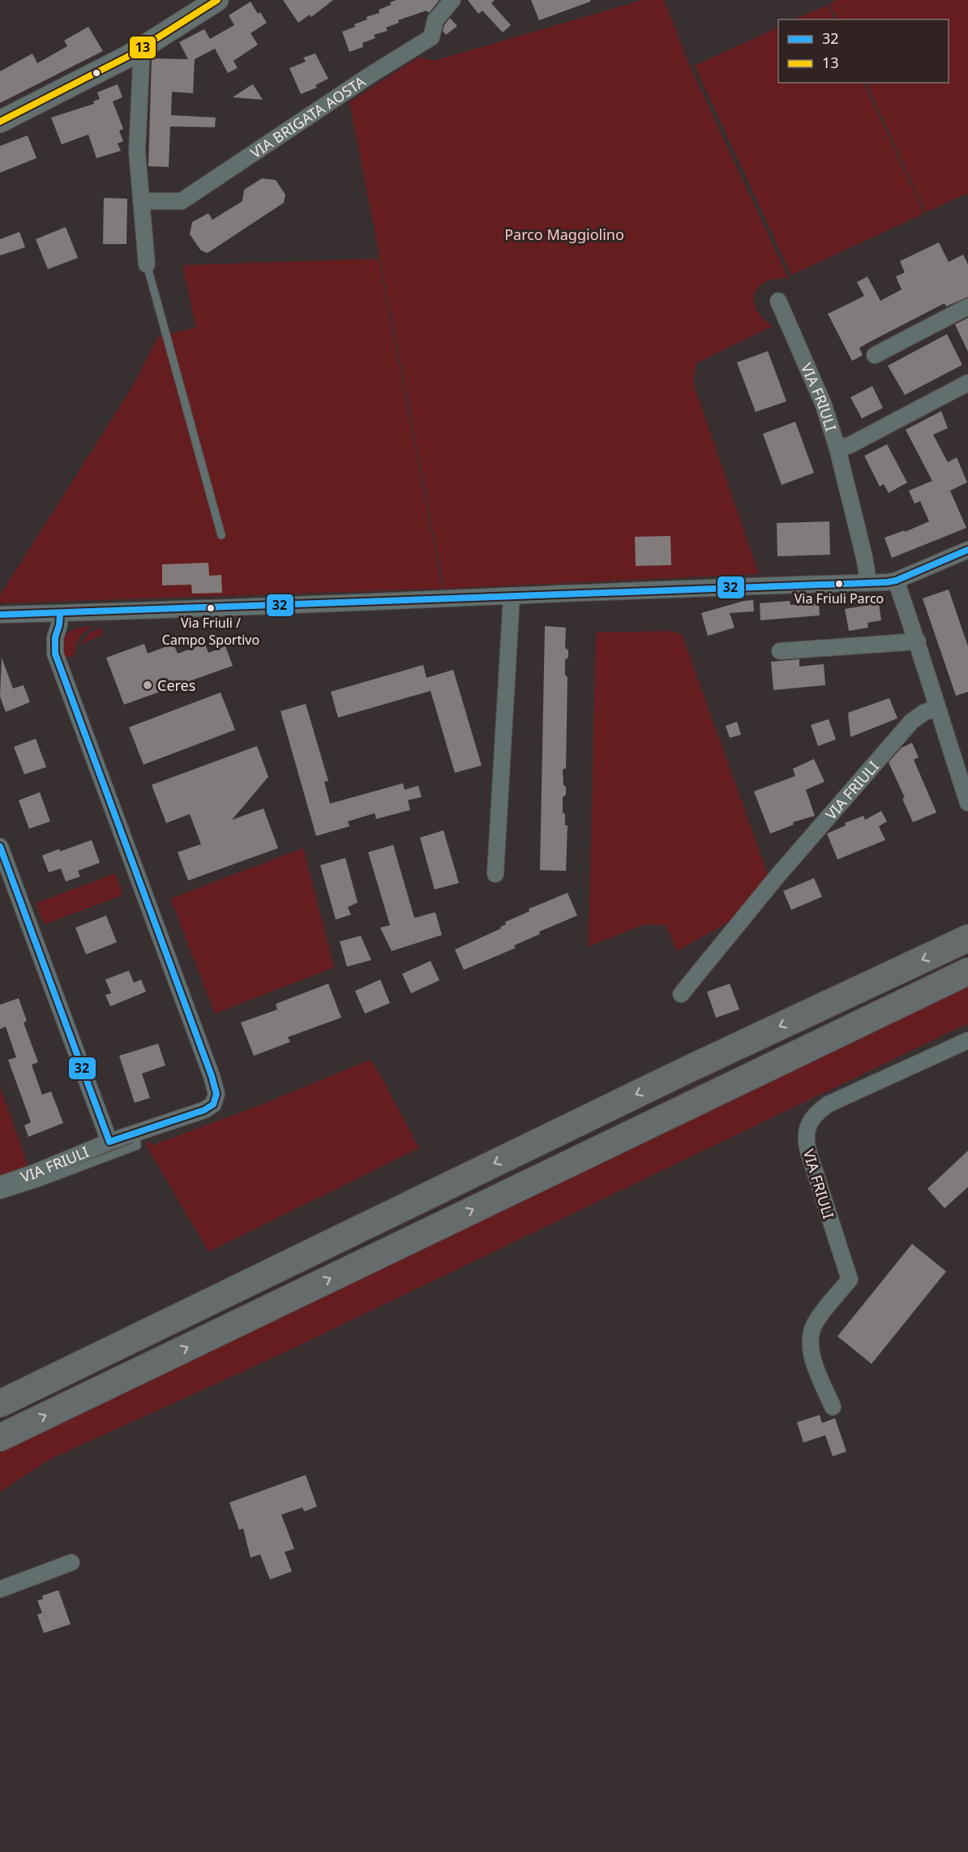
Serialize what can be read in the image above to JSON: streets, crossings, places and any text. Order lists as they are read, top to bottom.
{
  "streets": {
    "street": ["VIA BRIGATA AOSTA", "VIA FRIULI"]
  },
  "parks": ["Parco Maggiolino"],
  "places": ["Via Friuli Parco", "Via Friuli / Campo Sportivo", "Ceres"],
  "lines": ["transit line 13", "transit line 32"],
  "legend": ["32", "13"]
}
